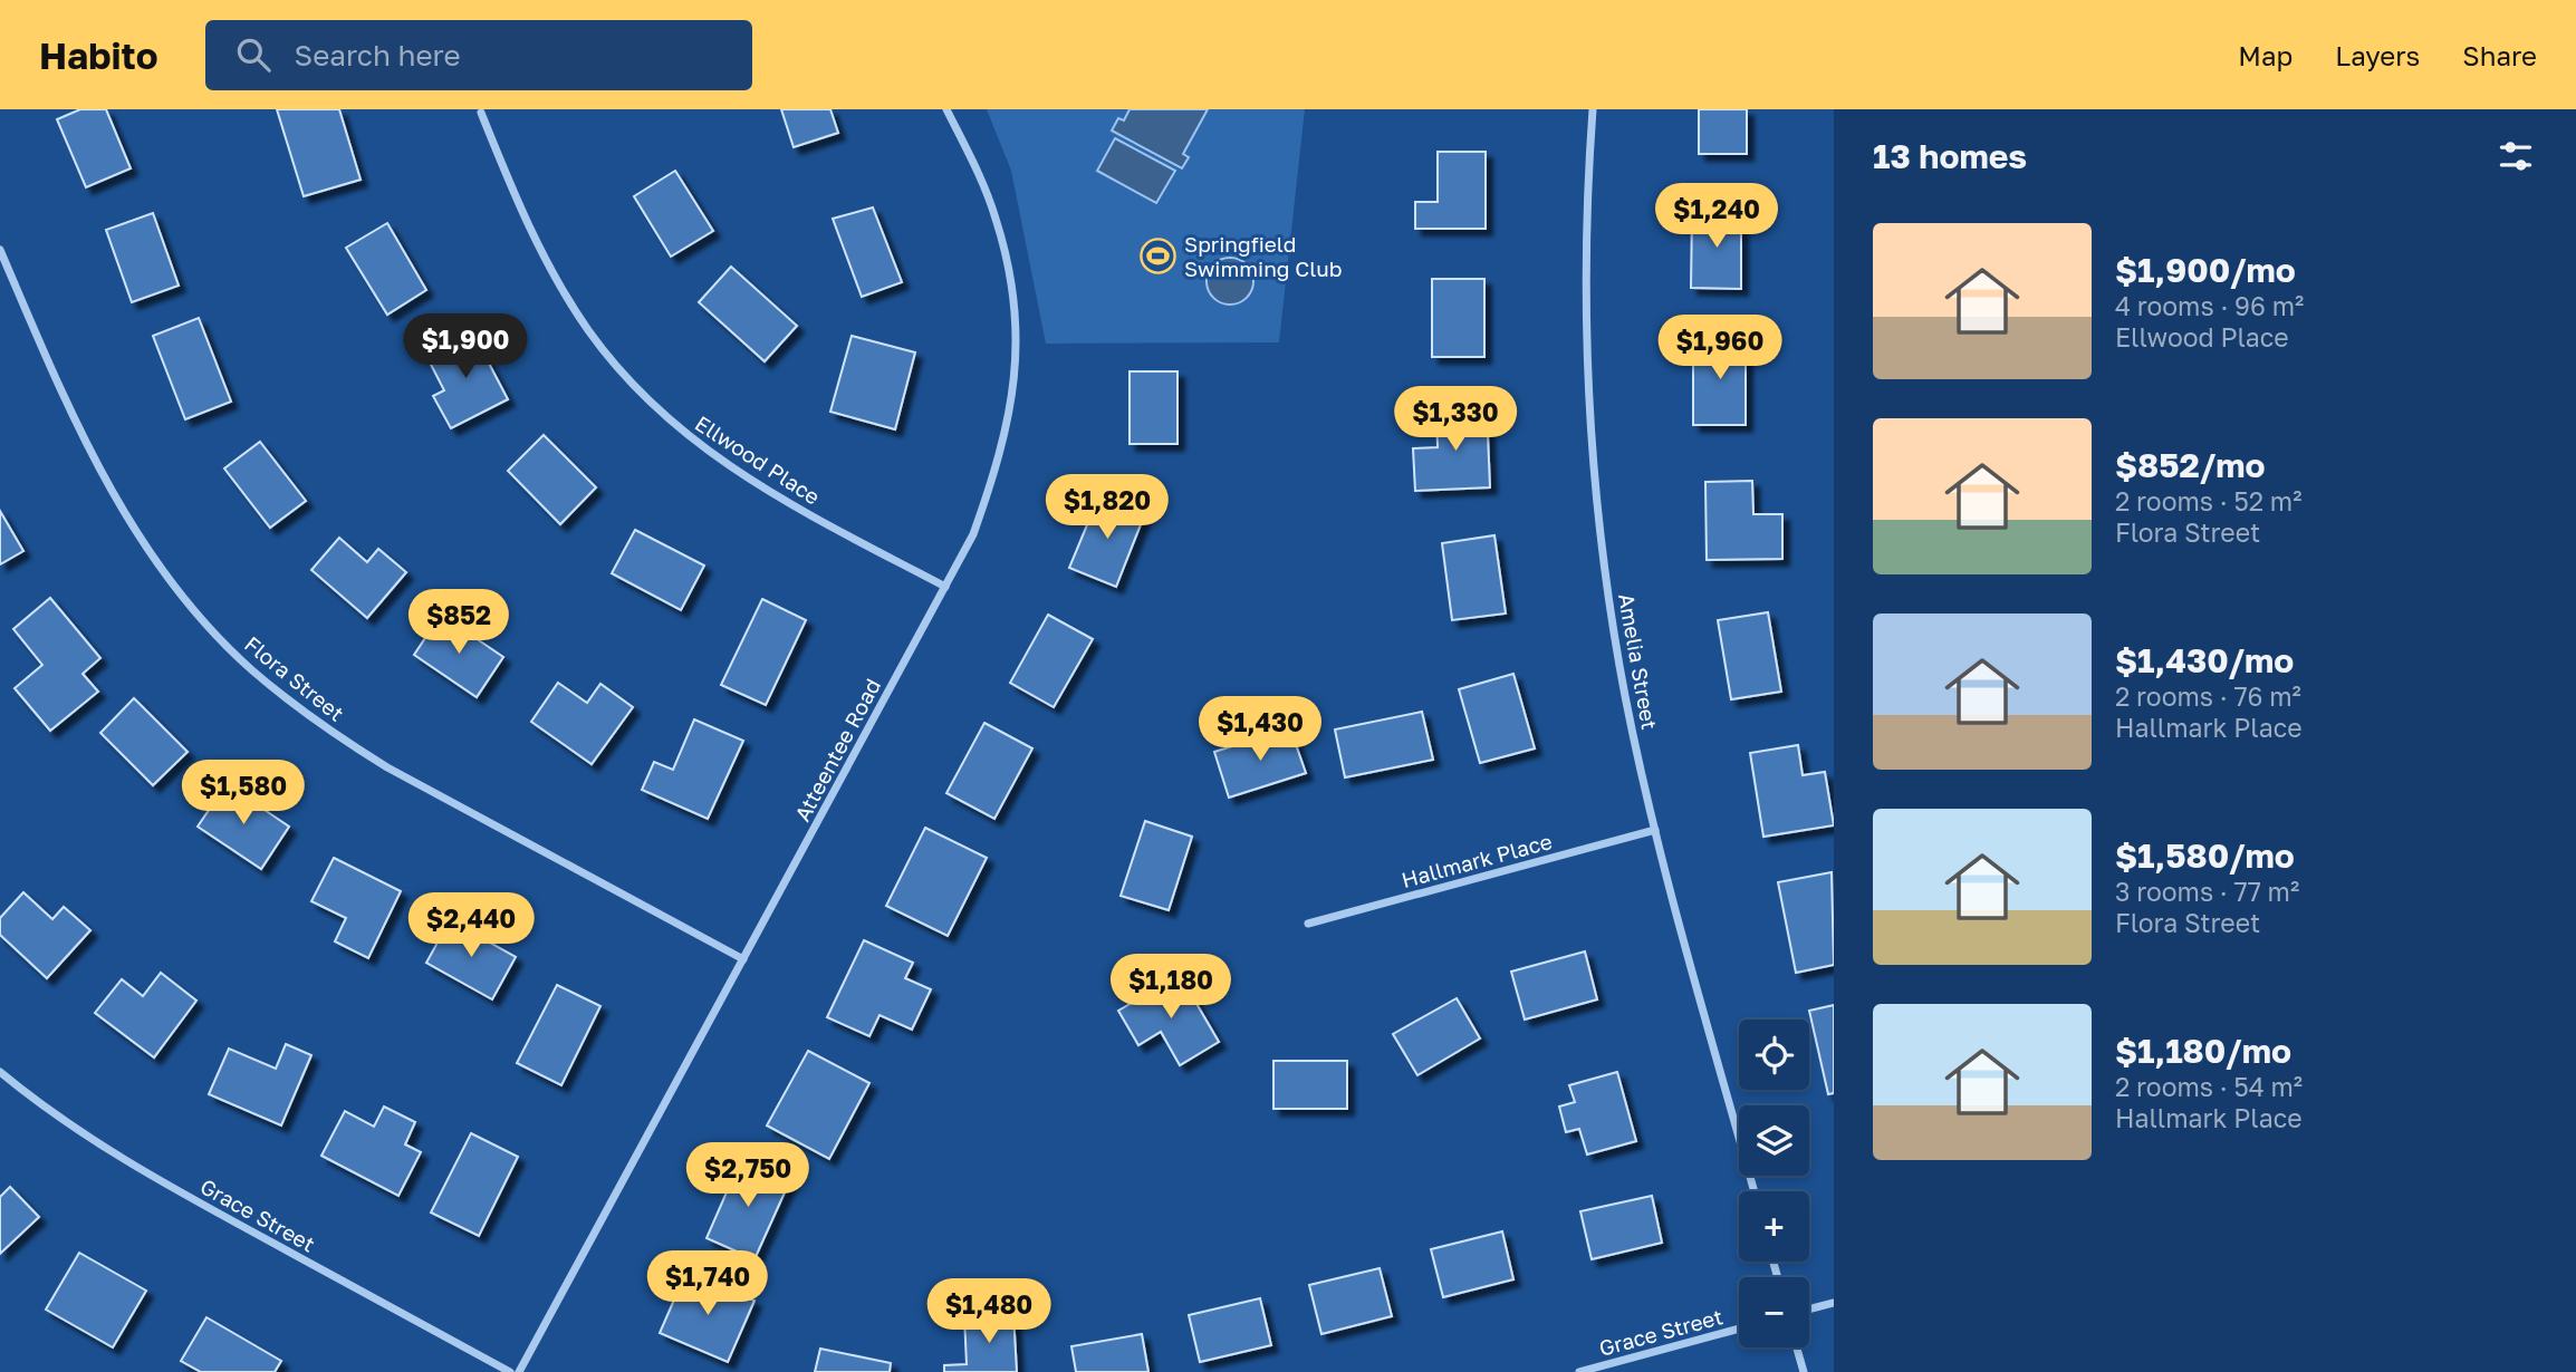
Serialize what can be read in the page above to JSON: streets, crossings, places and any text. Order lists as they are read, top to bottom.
{
  "streets": {
    "street": [
      "Ellwood Place",
      "Amelia Street",
      "Flora Street",
      "Atteentee Road",
      "Hallmark Place",
      "Grace Street"
    ]
  },
  "crossings": [
    ["Ellwood Place", "Atteentee Road"],
    ["Amelia Street", "Hallmark Place"],
    ["Flora Street", "Atteentee Road"]
  ],
  "places": {
    "sports": ["Springfield Swimming Club"]
  },
  "page": {
    "header": "Habito",
    "search": "Search here",
    "nav": ["Map", "Layers", "Share"],
    "heading": "13 homes",
    "price": [
      "$1,240",
      "$1,900",
      "$1,960",
      "$1,330",
      "$1,820",
      "$852",
      "$1,430",
      "$1,580",
      "$2,440",
      "$1,180",
      "$2,750",
      "$1,740",
      "$1,480"
    ],
    "list": [
      {
        "name": "$1,900/mo",
        "note": "4 rooms · 96 m² · Ellwood Place"
      },
      {
        "name": "$852/mo",
        "note": "2 rooms · 52 m² · Flora Street"
      },
      {
        "name": "$1,430/mo",
        "note": "2 rooms · 76 m² · Hallmark Place"
      },
      {
        "name": "$1,580/mo",
        "note": "3 rooms · 77 m² · Flora Street"
      },
      {
        "name": "$1,180/mo",
        "note": "2 rooms · 54 m² · Hallmark Place"
      }
    ],
    "map_buttons": ["+", "−"]
  }
}
